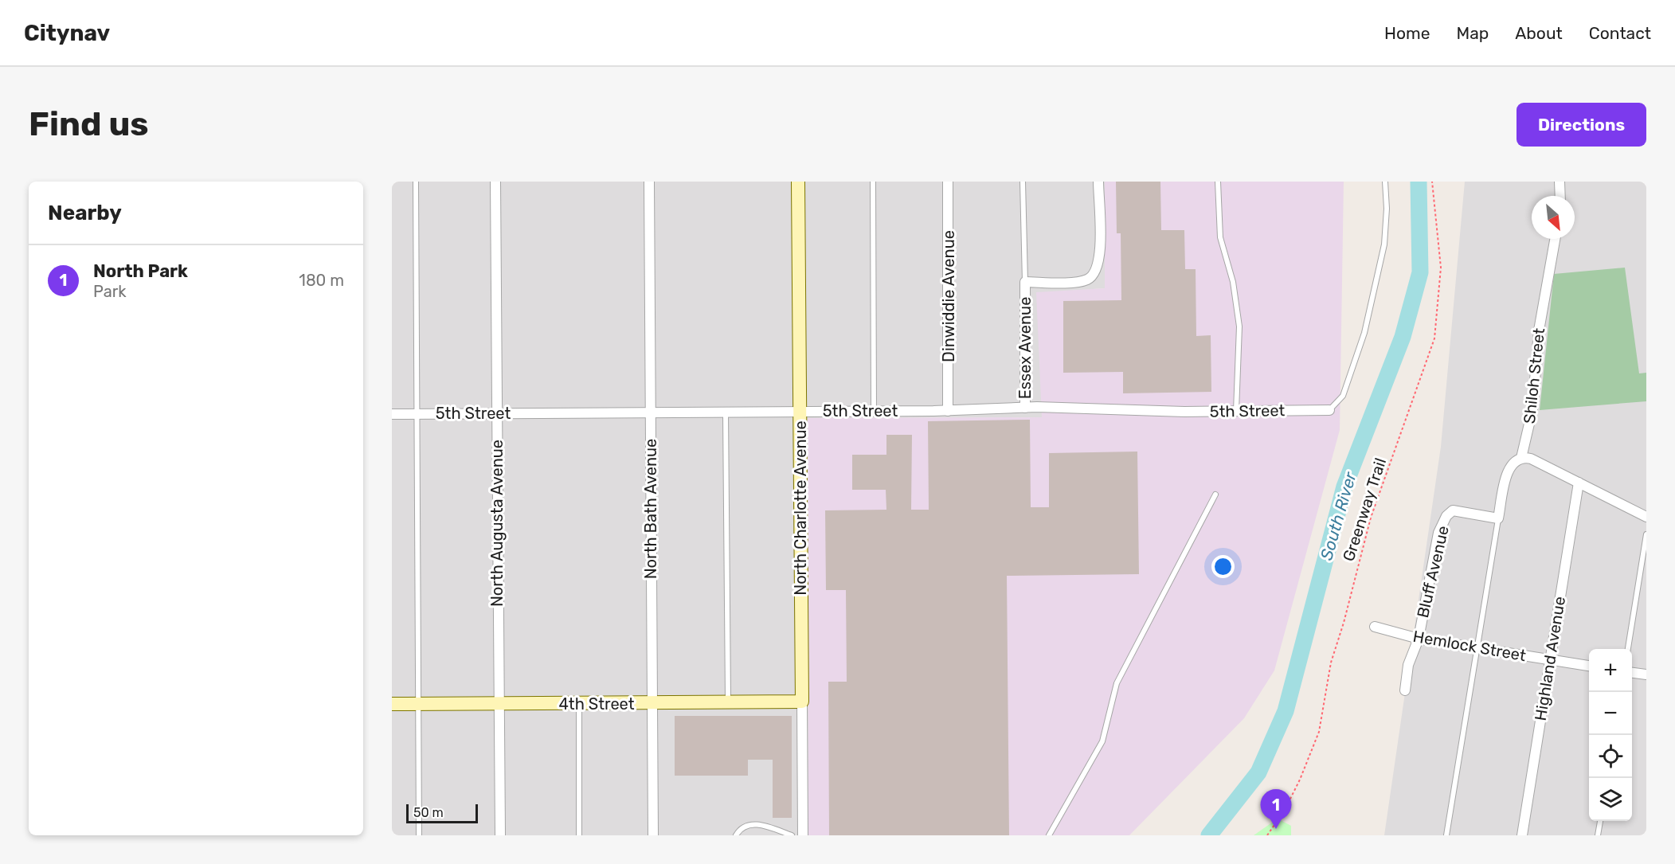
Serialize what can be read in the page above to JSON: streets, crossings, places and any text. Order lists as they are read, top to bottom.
{
  "streets": {
    "street": [
      "Dinwiddie Avenue",
      "Essex Avenue",
      "Shiloh Street",
      "5th Street",
      "North Charlotte Avenue",
      "North Bath Avenue",
      "North Augusta Avenue",
      "Bluff Avenue",
      "Hemlock Street",
      "Highland Avenue",
      "4th Street"
    ],
    "path": ["Greenway Trail"]
  },
  "crossings": [
    ["Dinwiddie Avenue", "5th Street"],
    ["Essex Avenue", "5th Street"],
    ["5th Street", "North Charlotte Avenue"],
    ["5th Street", "North Bath Avenue"],
    ["5th Street", "North Augusta Avenue"],
    ["North Charlotte Avenue", "4th Street"],
    ["North Bath Avenue", "4th Street"],
    ["North Augusta Avenue", "4th Street"],
    ["Bluff Avenue", "Hemlock Street"],
    ["Hemlock Street", "Highland Avenue"]
  ],
  "water": ["South River"],
  "scale_bar": "50 m",
  "north": "bottom right",
  "page": {
    "header": "Citynav",
    "nav": [
      "Home",
      "Map",
      "About",
      "Contact"
    ],
    "buttons": "Directions",
    "title": "Find us",
    "heading": "Nearby",
    "list": [
      {
        "mark": "1",
        "name": "North Park",
        "note": "Park",
        "value": "180 m"
      }
    ],
    "map_buttons": ["+", "−"],
    "pins": "1",
    "scale": "50 m"
  }
}
